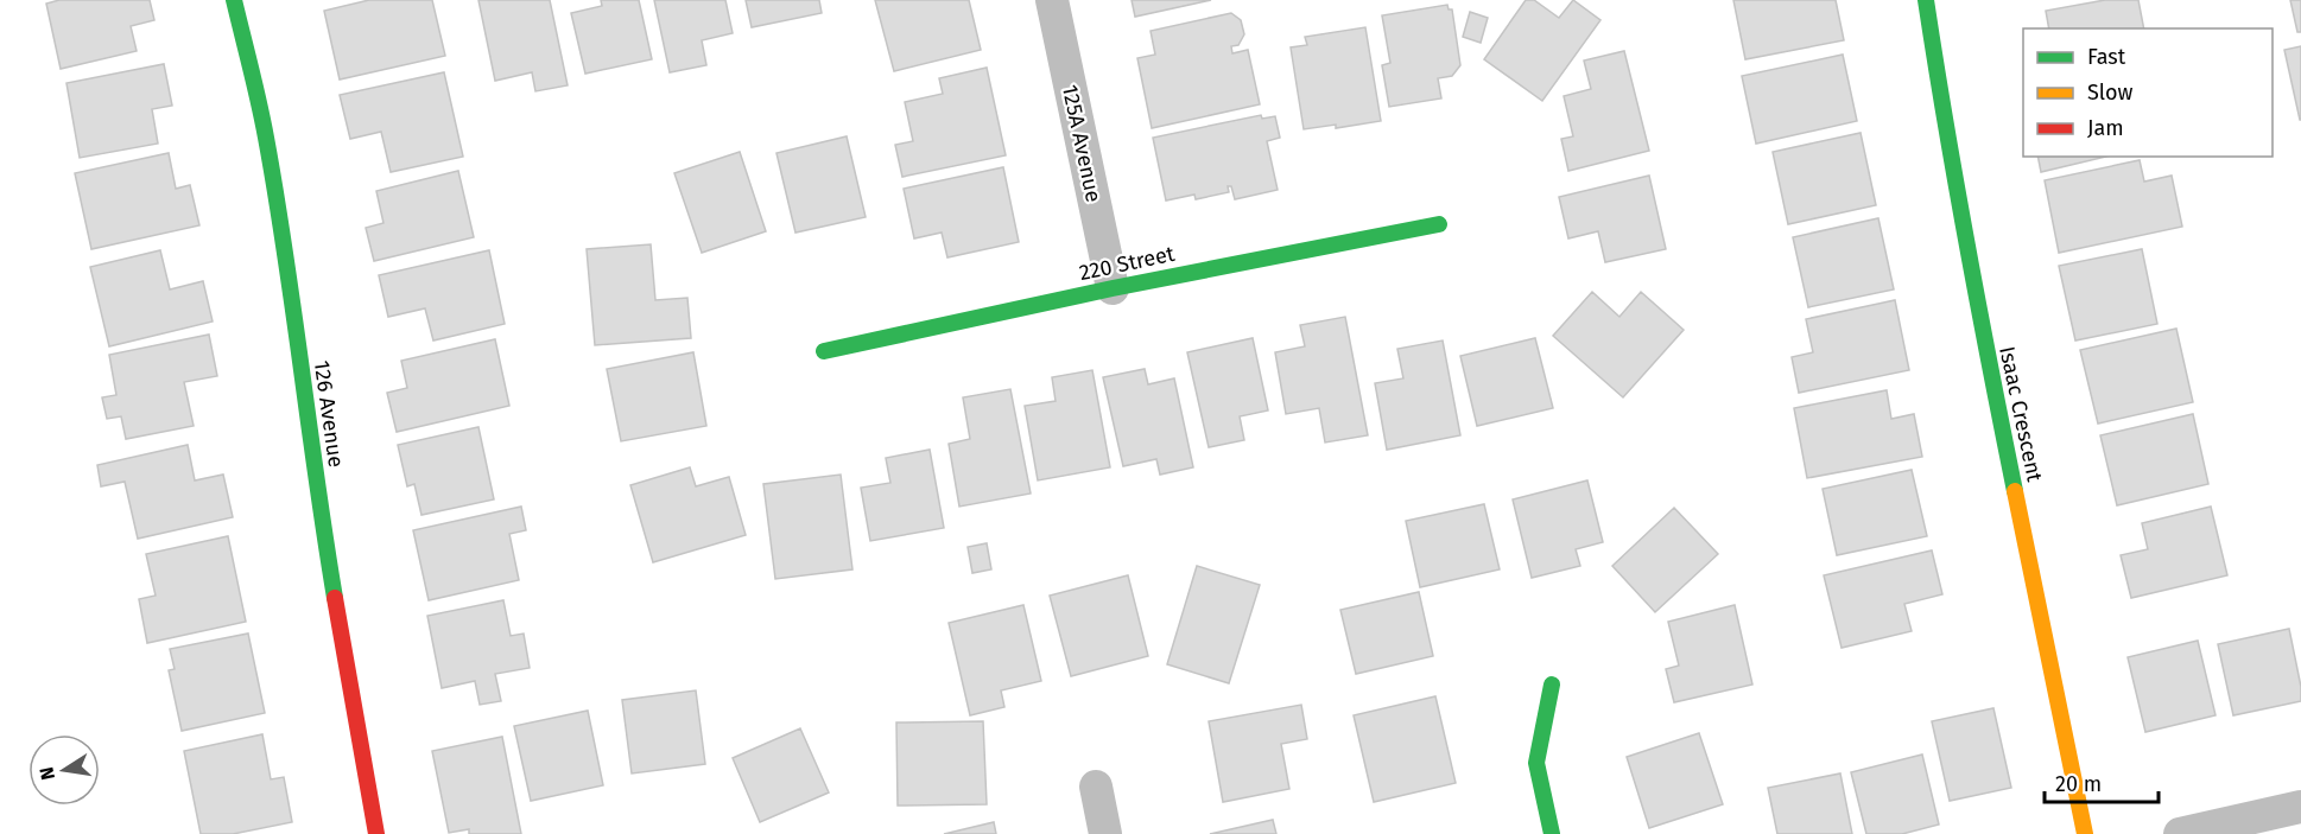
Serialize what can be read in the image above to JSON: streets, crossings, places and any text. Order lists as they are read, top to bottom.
{
  "streets": {
    "street": [
      "125A Avenue",
      "220 Street",
      "126 Avenue",
      "Isaac Crescent"
    ]
  },
  "crossings": [
    ["125A Avenue", "220 Street"]
  ],
  "legend": ["Fast", "Slow", "Jam"],
  "scale_bar": "20 m",
  "north": "left"
}
